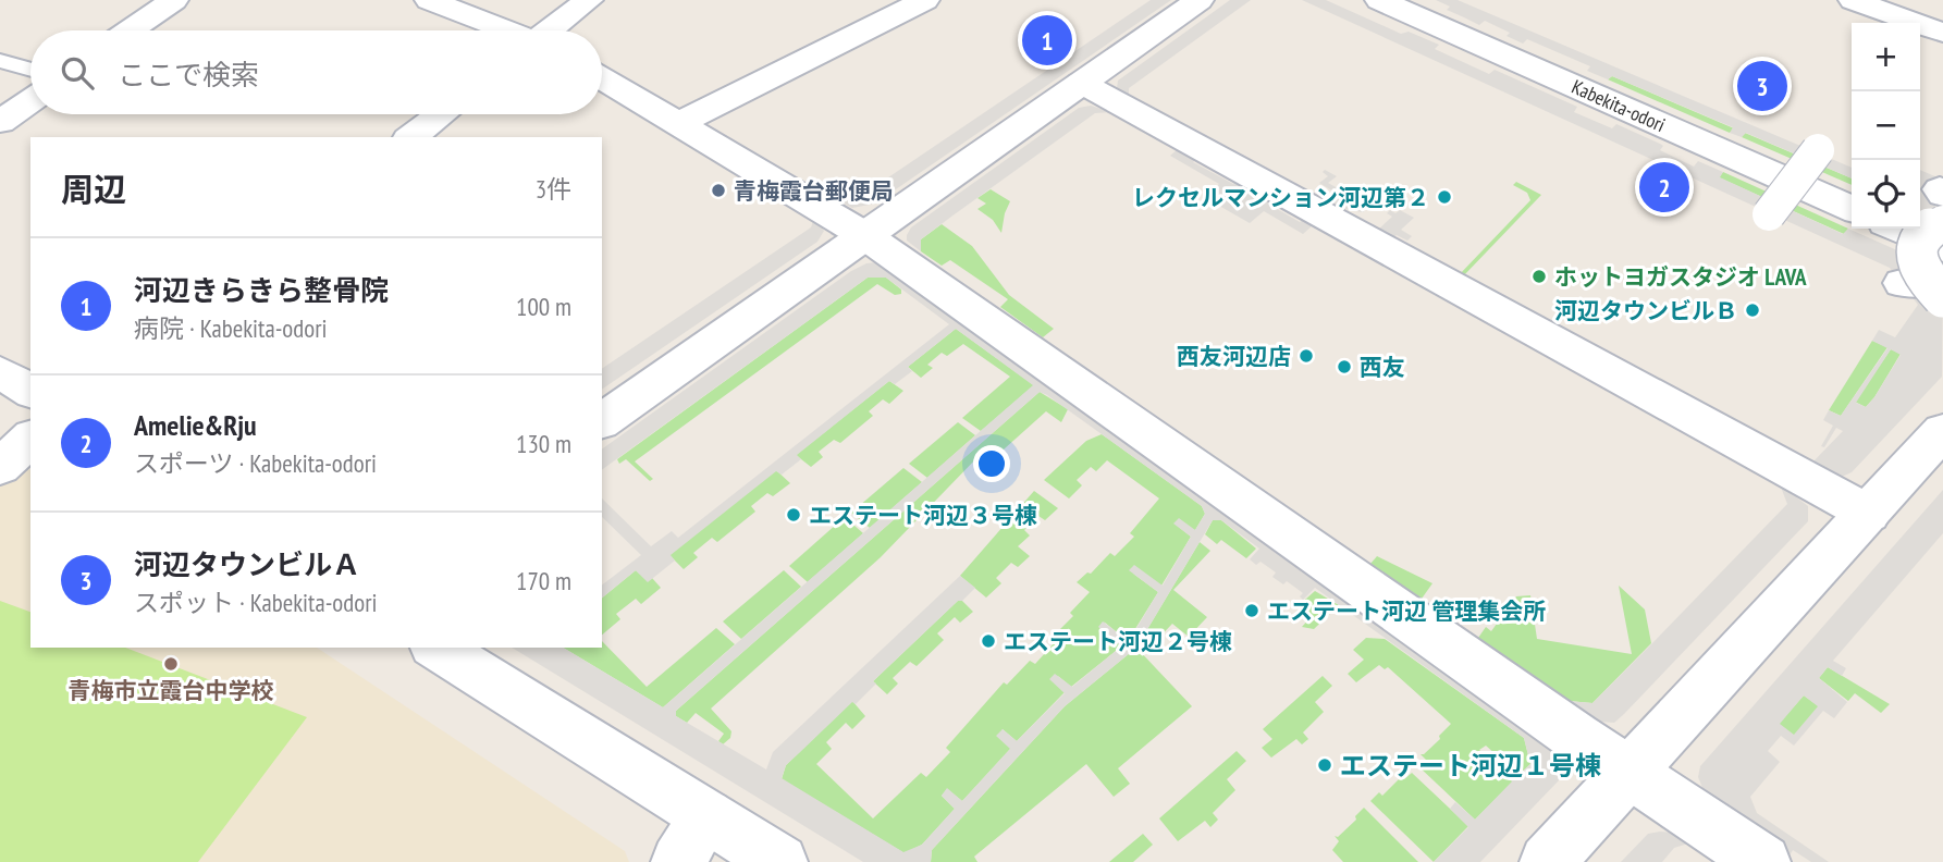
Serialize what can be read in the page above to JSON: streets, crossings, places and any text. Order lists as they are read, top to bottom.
{
  "streets": {
    "street": ["Kabekita-odori"]
  },
  "places": [
    "青梅霞台郵便局",
    "レクセルマンション河辺第２",
    "ホットヨガスタジオ LAVA",
    "河辺タウンビルＢ",
    "西友河辺店",
    "西友",
    "エステート河辺３号棟",
    "エステート河辺 管理集会所",
    "エステート河辺２号棟",
    "青梅市立霞台中学校",
    "エステート河辺１号棟"
  ],
  "page": {
    "pins": ["1", "3", "2"],
    "map_buttons": ["+", "−"],
    "search": "ここで検索",
    "heading": ["周辺", "3件"],
    "list": [
      {
        "mark": "1",
        "name": "河辺きらきら整骨院",
        "note": "病院 · Kabekita-odori",
        "value": "100 m"
      },
      {
        "mark": "2",
        "name": "Amelie&Rju",
        "note": "スポーツ · Kabekita-odori",
        "value": "130 m"
      },
      {
        "mark": "3",
        "name": "河辺タウンビルＡ",
        "note": "スポット · Kabekita-odori",
        "value": "170 m"
      }
    ]
  }
}
